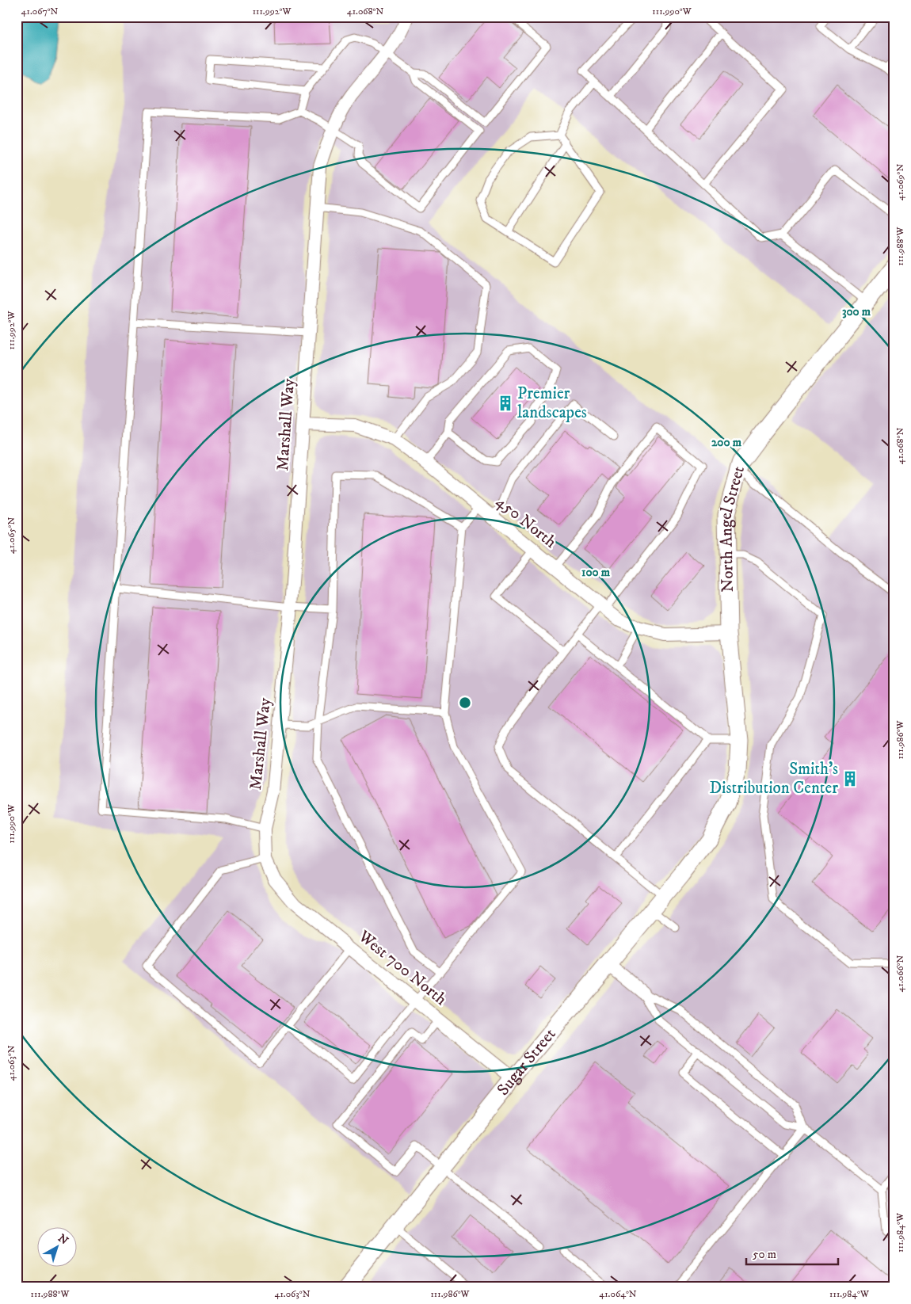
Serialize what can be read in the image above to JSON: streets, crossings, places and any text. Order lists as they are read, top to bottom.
{
  "streets": {
    "street": [
      "Marshall Way",
      "450 North",
      "North Angel Street",
      "West 700 North",
      "Sugar Street"
    ]
  },
  "crossings": [
    ["Marshall Way", "450 North"],
    ["Marshall Way", "West 700 North"],
    ["450 North", "North Angel Street"],
    ["North Angel Street", "Sugar Street"],
    ["West 700 North", "Sugar Street"]
  ],
  "places": {
    "building": ["Premier landscapes", "Smith's Distribution Center"]
  },
  "scale_bar": "50 m",
  "north": "top right",
  "coordinates": [
    "41.067°N",
    "111.992°W",
    "41.068°N",
    "111.990°W",
    "41.069°N",
    "111.988°W",
    "41.065°N",
    "111.986°W",
    "41.066°N",
    "41.063°N",
    "111.984°W",
    "41.064°N"
  ],
  "rings": ["300 m", "200 m", "100 m"]
}
